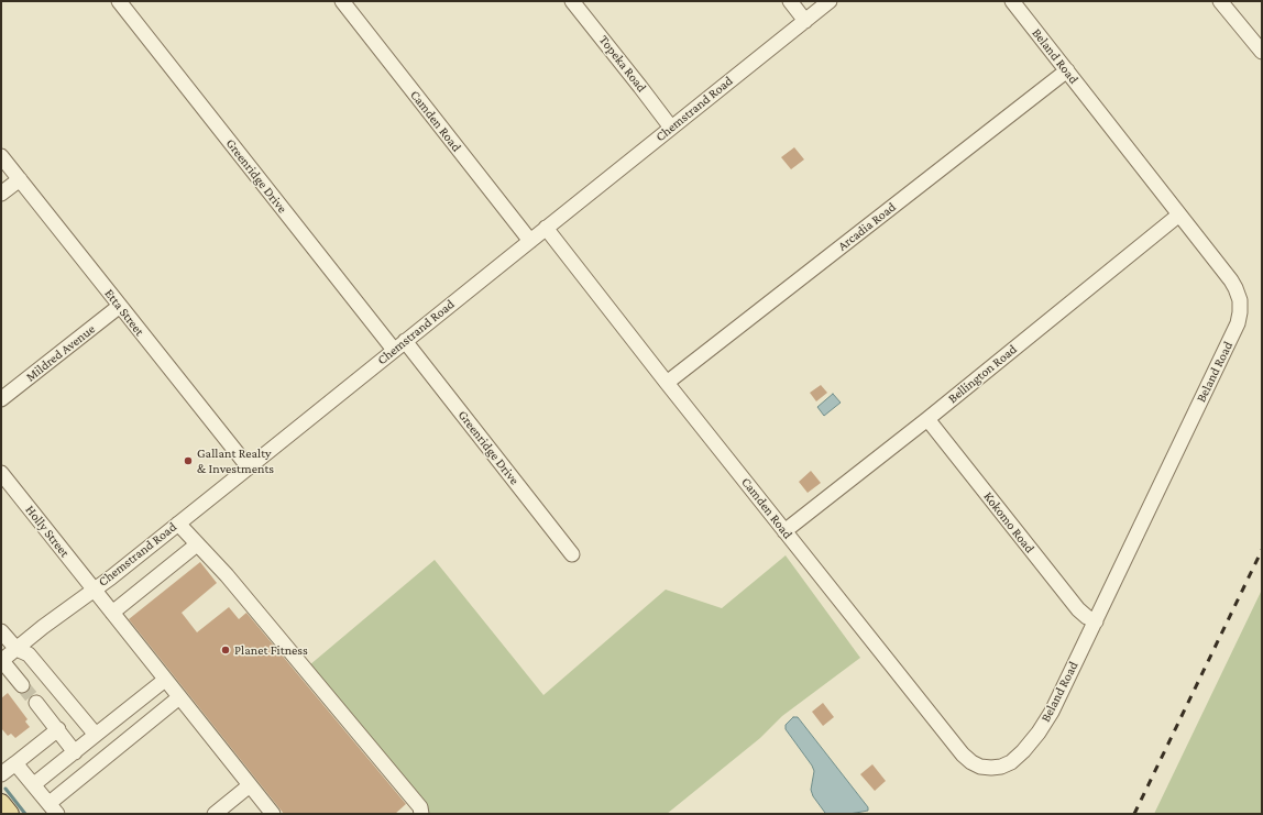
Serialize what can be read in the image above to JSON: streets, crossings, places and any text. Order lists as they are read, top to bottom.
{
  "streets": {
    "street": [
      "Beland Road",
      "Topeka Road",
      "Chemstrand Road",
      "Camden Road",
      "Greenridge Drive",
      "Arcadia Road",
      "Etta Street",
      "Mildred Avenue",
      "Bellington Road",
      "Kokomo Road",
      "Holly Street"
    ]
  },
  "crossings": [
    ["Beland Road", "Camden Road"],
    ["Beland Road", "Arcadia Road"],
    ["Beland Road", "Bellington Road"],
    ["Beland Road", "Kokomo Road"],
    ["Topeka Road", "Chemstrand Road"],
    ["Chemstrand Road", "Camden Road"],
    ["Chemstrand Road", "Greenridge Drive"],
    ["Chemstrand Road", "Etta Street"],
    ["Chemstrand Road", "Holly Street"],
    ["Camden Road", "Arcadia Road"],
    ["Camden Road", "Bellington Road"],
    ["Etta Street", "Mildred Avenue"],
    ["Bellington Road", "Kokomo Road"]
  ],
  "places": ["Gallant Realty & Investments", "Planet Fitness"]
}
